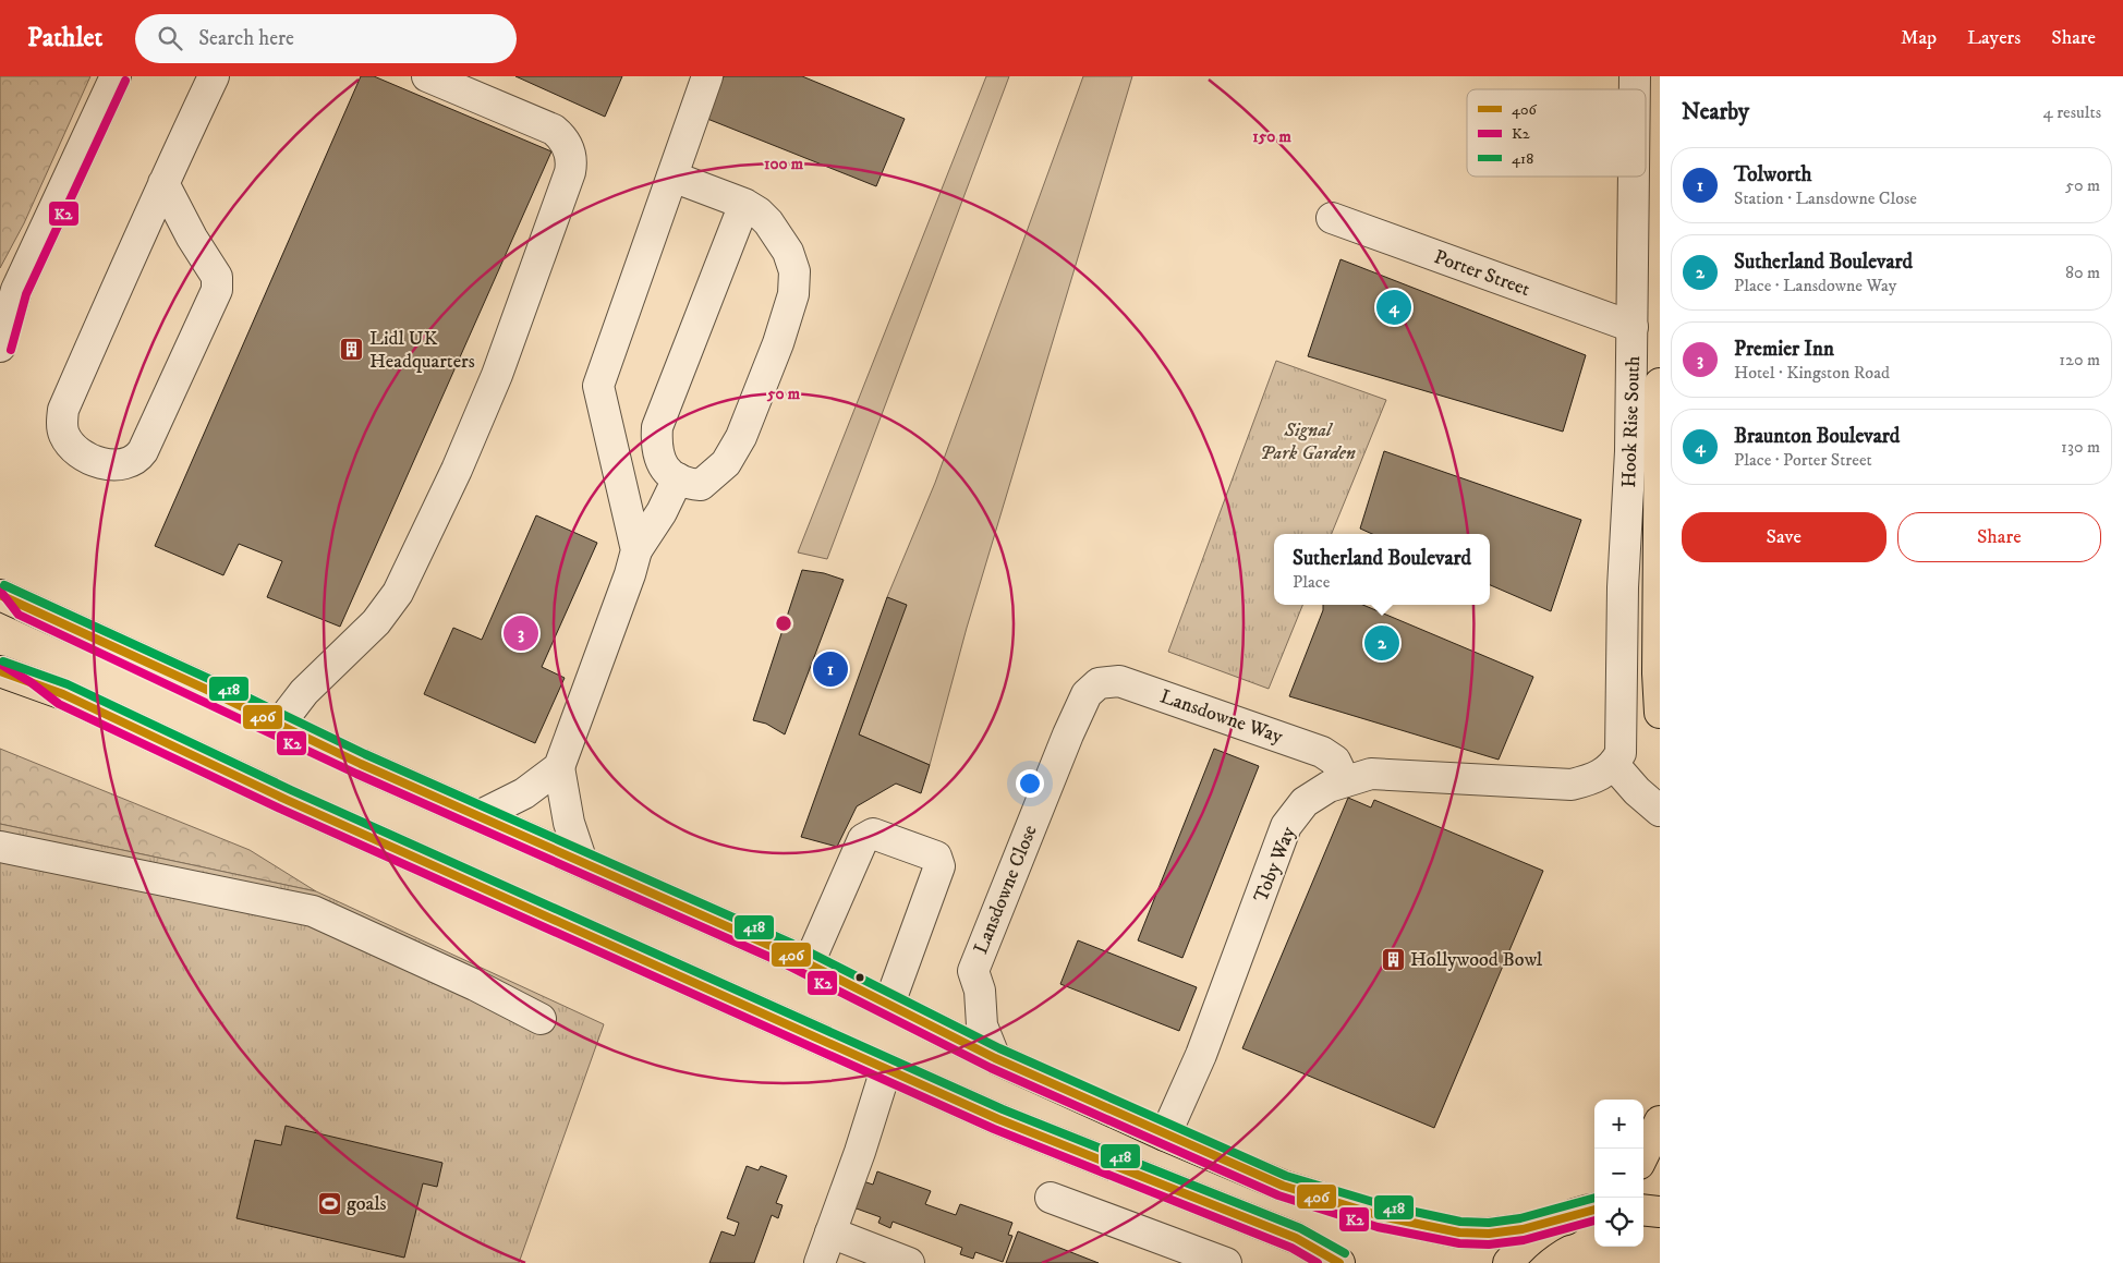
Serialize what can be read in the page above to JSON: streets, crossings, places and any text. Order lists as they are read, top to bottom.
{
  "streets": {
    "street": [
      "Porter Street",
      "Hook Rise South",
      "Lansdowne Way",
      "Toby Way",
      "Lansdowne Close"
    ]
  },
  "crossings": [
    ["Porter Street", "Hook Rise South"],
    ["Hook Rise South", "Toby Way"],
    ["Lansdowne Way", "Toby Way"],
    ["Lansdowne Way", "Lansdowne Close"]
  ],
  "parks": ["Signal Park Garden"],
  "places": {
    "building": ["Lidl UK Headquarters", "Hollywood Bowl"],
    "sports": ["goals"]
  },
  "lines": ["transit line K2", "transit line 418", "transit line 406"],
  "legend": ["406", "K2", "418"],
  "page": {
    "header": "Pathlet",
    "search": "Search here",
    "nav": ["Map", "Layers", "Share"],
    "heading": ["Nearby", "4 results"],
    "list": [
      {
        "mark": "1",
        "name": "Tolworth",
        "note": "Station · Lansdowne Close",
        "value": "50 m"
      },
      {
        "mark": "2",
        "name": "Sutherland Boulevard",
        "note": "Place · Lansdowne Way",
        "value": "80 m"
      },
      {
        "mark": "3",
        "name": "Premier Inn",
        "note": "Hotel · Kingston Road",
        "value": "120 m"
      },
      {
        "mark": "4",
        "name": "Braunton Boulevard",
        "note": "Place · Porter Street",
        "value": "130 m"
      }
    ],
    "pins": [
      "4",
      "3",
      "2",
      "1"
    ],
    "buttons": ["Save", "Share"],
    "popup": ["Sutherland Boulevard", "Place"],
    "map_buttons": ["+", "−"]
  },
  "rings": ["150 m", "100 m", "50 m"]
}
